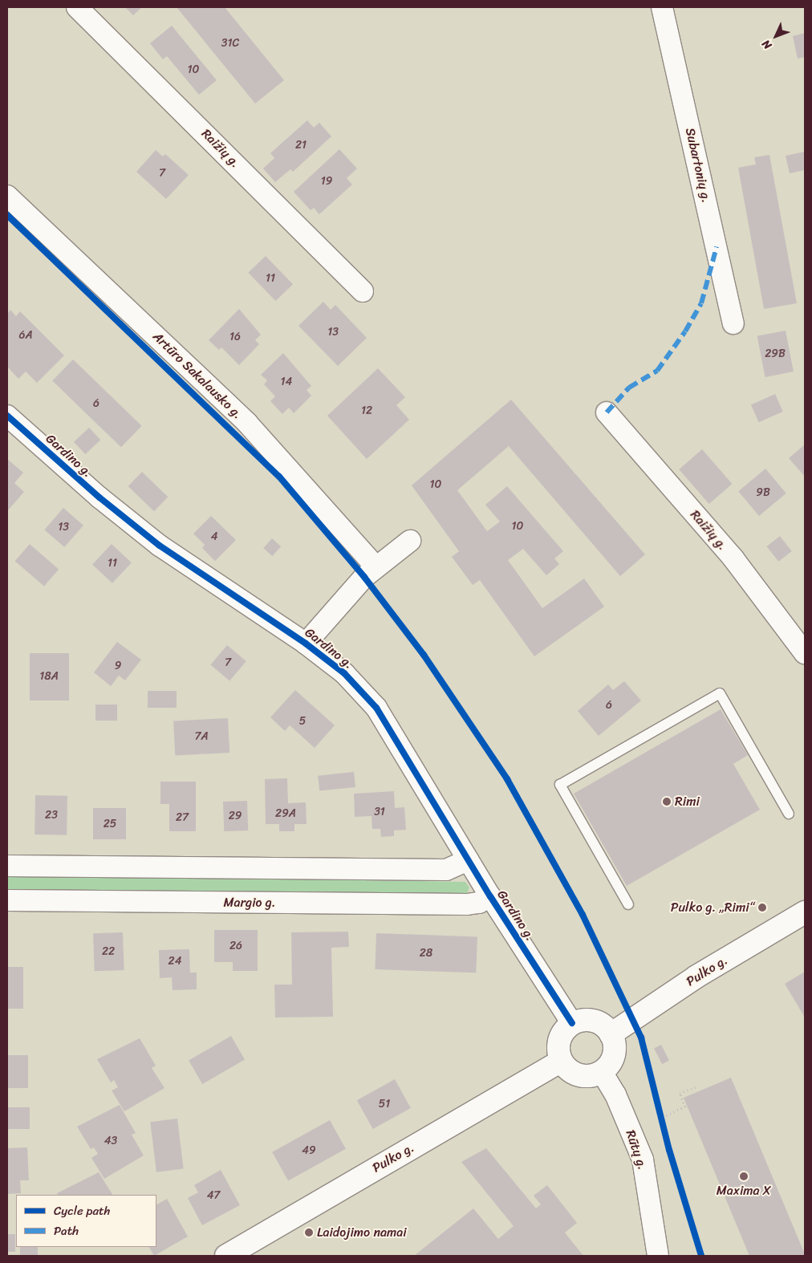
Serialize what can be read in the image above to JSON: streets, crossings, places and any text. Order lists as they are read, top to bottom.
{
  "streets": {
    "main road": ["Pulko g."],
    "street": [
      "Raižių g.",
      "Subartonių g.",
      "Artūro Sakalausko g.",
      "Gardino g.",
      "Margio g.",
      "Rūtų g."
    ]
  },
  "crossings": [
    ["Gardino g.", "Margio g."],
    ["Gardino g.", "Pulko g."],
    ["Gardino g.", "Rūtų g."],
    ["Pulko g.", "Rūtų g."]
  ],
  "places": [
    "Rimi",
    "Pulko g. „Rimi“",
    "Maxima X",
    "Laidojimo namai"
  ],
  "house_numbers": [
    "31C",
    "10",
    "21",
    "7",
    "19",
    "11",
    "13",
    "6A",
    "16",
    "29B",
    "14",
    "6",
    "12",
    "10",
    "9B",
    "10",
    "13",
    "4",
    "11",
    "7",
    "9",
    "18A",
    "6",
    "5",
    "7A",
    "31",
    "29A",
    "23",
    "29",
    "27",
    "25",
    "26",
    "22",
    "28",
    "24",
    "51",
    "43",
    "49",
    "47"
  ],
  "legend": ["Cycle path", "Path"],
  "north": "bottom left"
}
